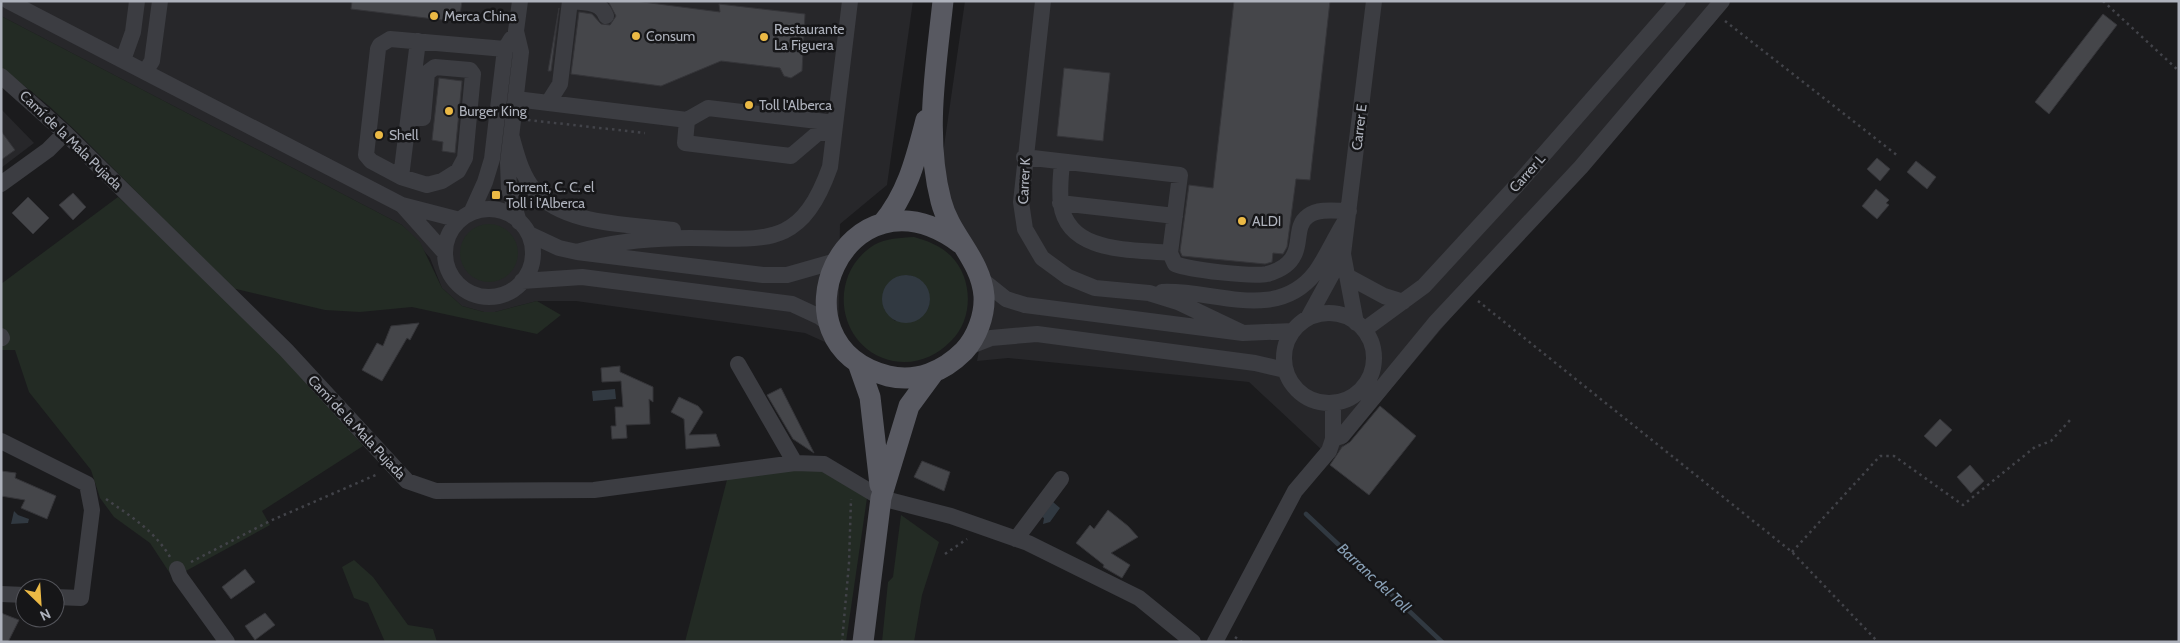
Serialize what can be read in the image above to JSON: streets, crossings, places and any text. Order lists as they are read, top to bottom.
{
  "streets": {
    "street": [
      "Carrer E",
      "Camí de la Mala Pujada",
      "Carrer L",
      "Carrer K"
    ]
  },
  "water": ["Barranc del Toll"],
  "places": {
    "other": [
      "Merca China",
      "Consum",
      "Restaurante La Figuera",
      "Toll l'Alberca",
      "Burger King",
      "Shell",
      "ALDI"
    ],
    "transit": ["Torrent, C. C. el Toll i l'Alberca"]
  },
  "north": "bottom right"
}
